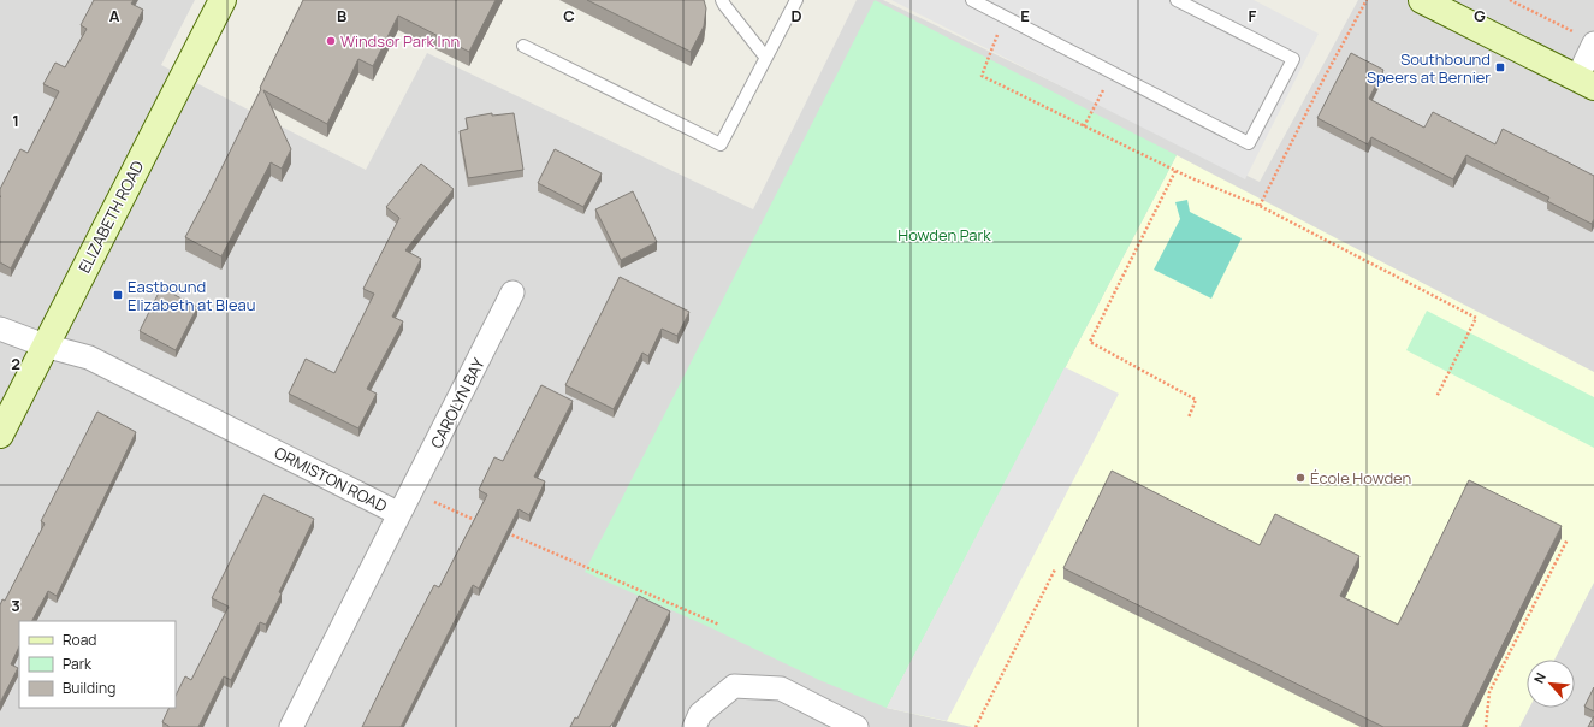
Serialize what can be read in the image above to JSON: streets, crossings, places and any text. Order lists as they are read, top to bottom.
{
  "streets": {
    "street": ["ELIZABETH ROAD", "CAROLYN BAY", "ORMISTON ROAD"]
  },
  "crossings": [
    ["ELIZABETH ROAD", "ORMISTON ROAD"],
    ["CAROLYN BAY", "ORMISTON ROAD"]
  ],
  "parks": ["Howden Park"],
  "places": {
    "other": ["Windsor Park Inn", "École Howden"],
    "transit": ["Southbound Speers at Bernier", "Eastbound Elizabeth at Bleau"]
  },
  "legend": ["Road", "Park", "Building"],
  "north": "top left",
  "grid": {
    "columns": [
      "A",
      "B",
      "C",
      "D",
      "E",
      "F",
      "G"
    ],
    "rows": ["1", "2", "3"]
  }
}
